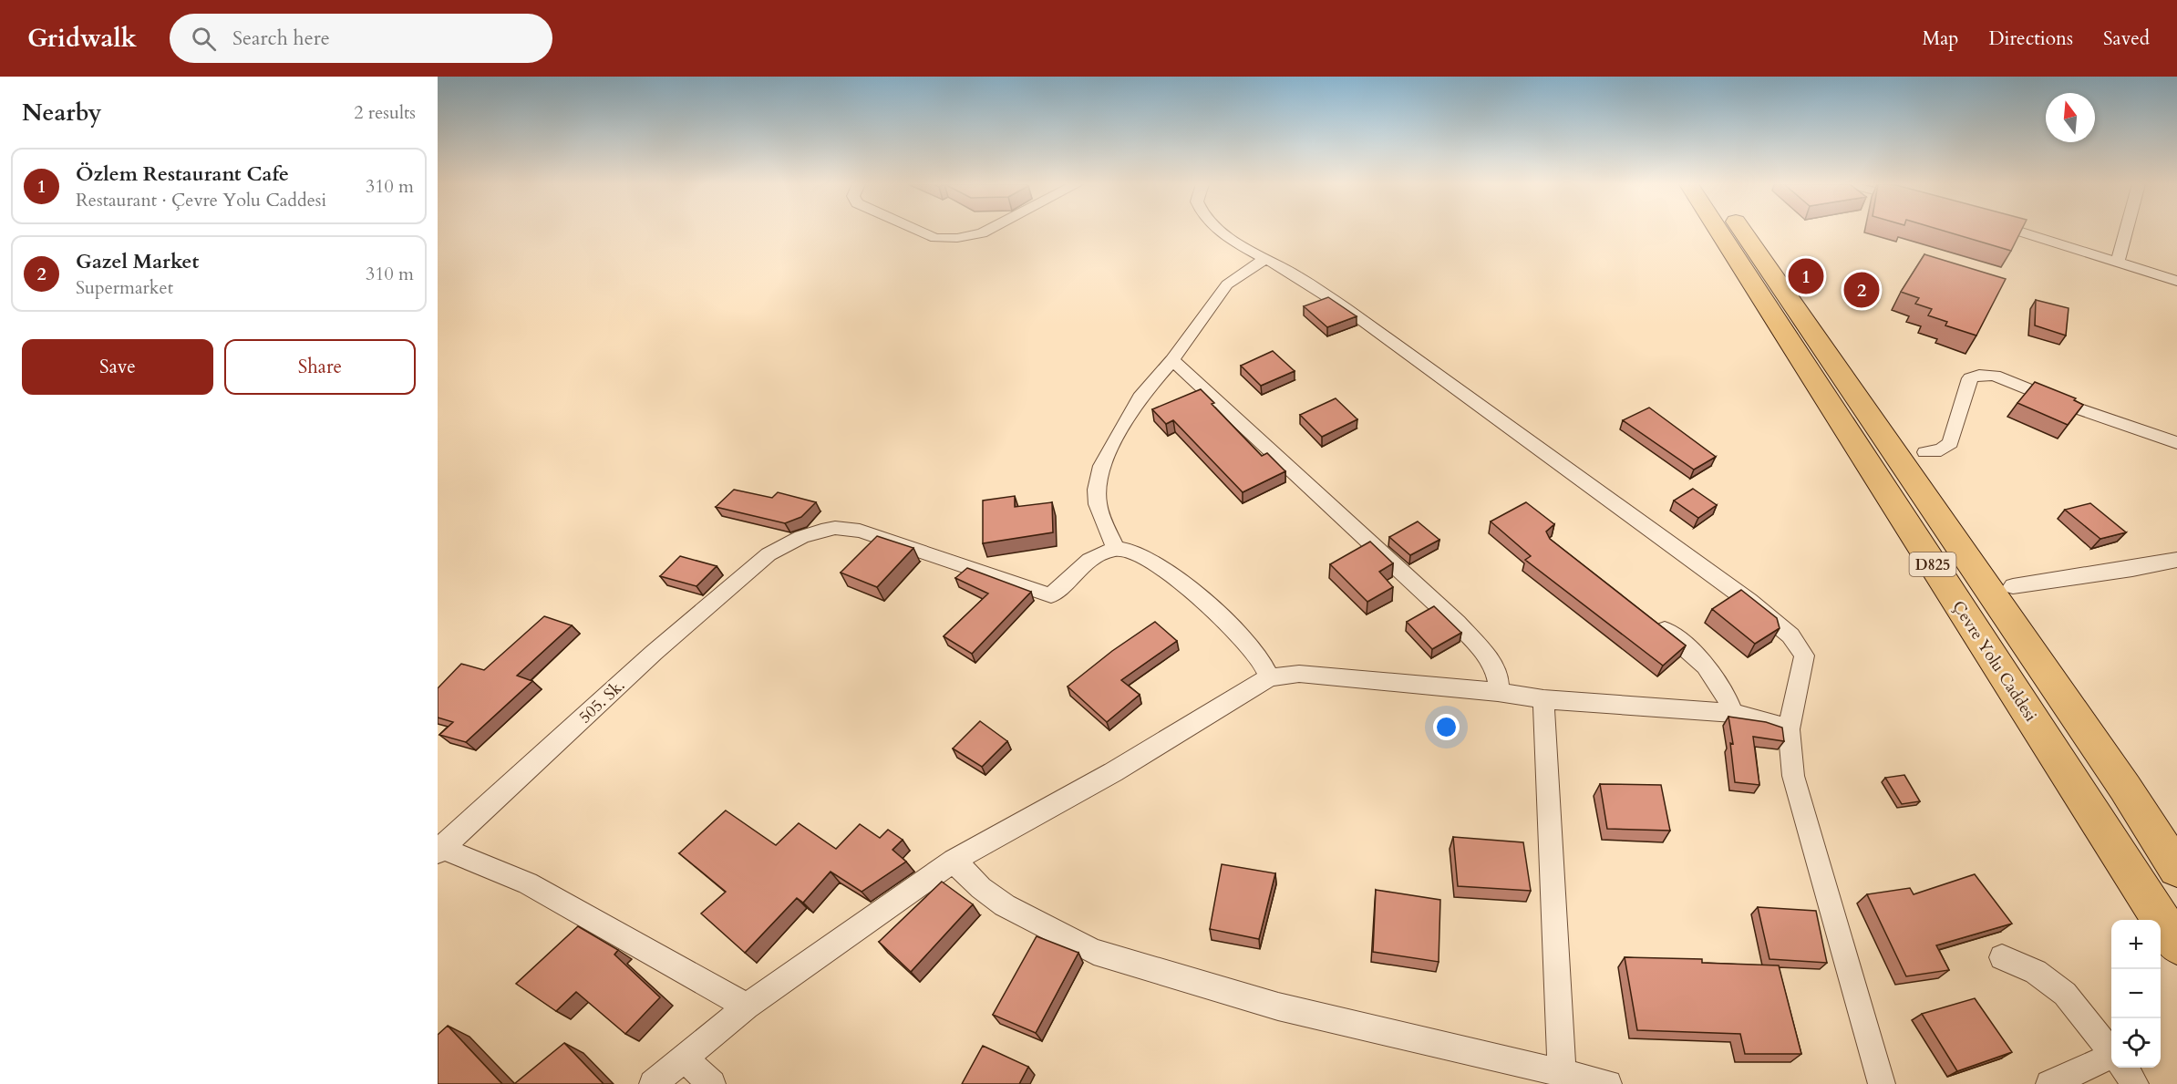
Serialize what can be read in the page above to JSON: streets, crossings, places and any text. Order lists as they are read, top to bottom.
{
  "streets": {
    "highway": ["D825", "Çevre Yolu Caddesi"],
    "street": ["505. Sk."]
  },
  "north": "top",
  "page": {
    "header": "Gridwalk",
    "search": "Search here",
    "nav": ["Map", "Directions", "Saved"],
    "heading": ["Nearby", "2 results"],
    "list": [
      {
        "mark": "1",
        "name": "Özlem Restaurant Cafe",
        "note": "Restaurant · Çevre Yolu Caddesi",
        "value": "310 m"
      },
      {
        "mark": "2",
        "name": "Gazel Market",
        "note": "Supermarket",
        "value": "310 m"
      }
    ],
    "pins": ["1", "2"],
    "buttons": ["Save", "Share"],
    "map_buttons": ["+", "−"]
  }
}
